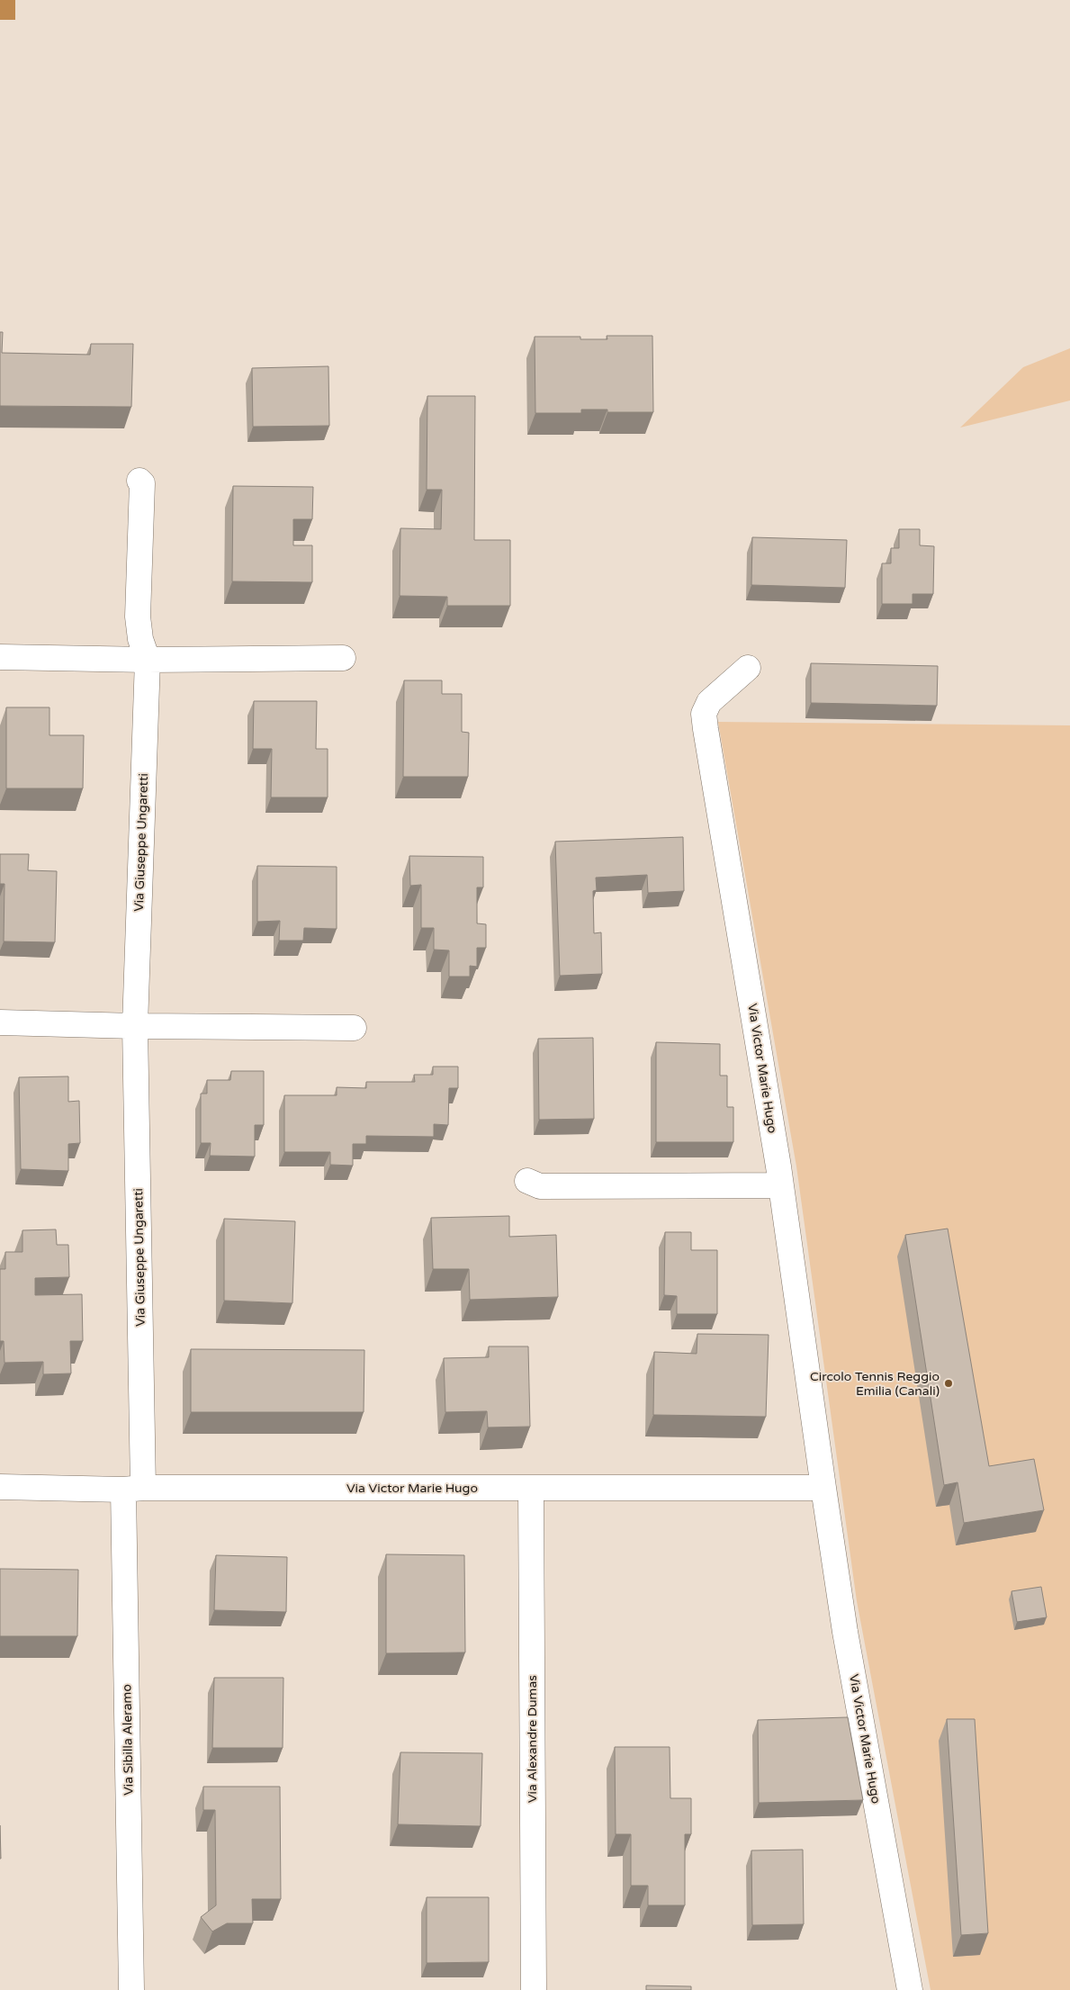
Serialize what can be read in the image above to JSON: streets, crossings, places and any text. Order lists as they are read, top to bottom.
{
  "streets": {
    "street": [
      "Via Giuseppe Ungaretti",
      "Via Victor Marie Hugo",
      "Via Alexandre Dumas",
      "Via Sibilla Aleramo"
    ]
  },
  "crossings": [
    ["Via Giuseppe Ungaretti", "Via Victor Marie Hugo"],
    ["Via Giuseppe Ungaretti", "Via Sibilla Aleramo"],
    ["Via Victor Marie Hugo", "Via Alexandre Dumas"],
    ["Via Victor Marie Hugo", "Via Sibilla Aleramo"]
  ],
  "places": ["Circolo Tennis Reggio Emilia (Canali)"]
}
